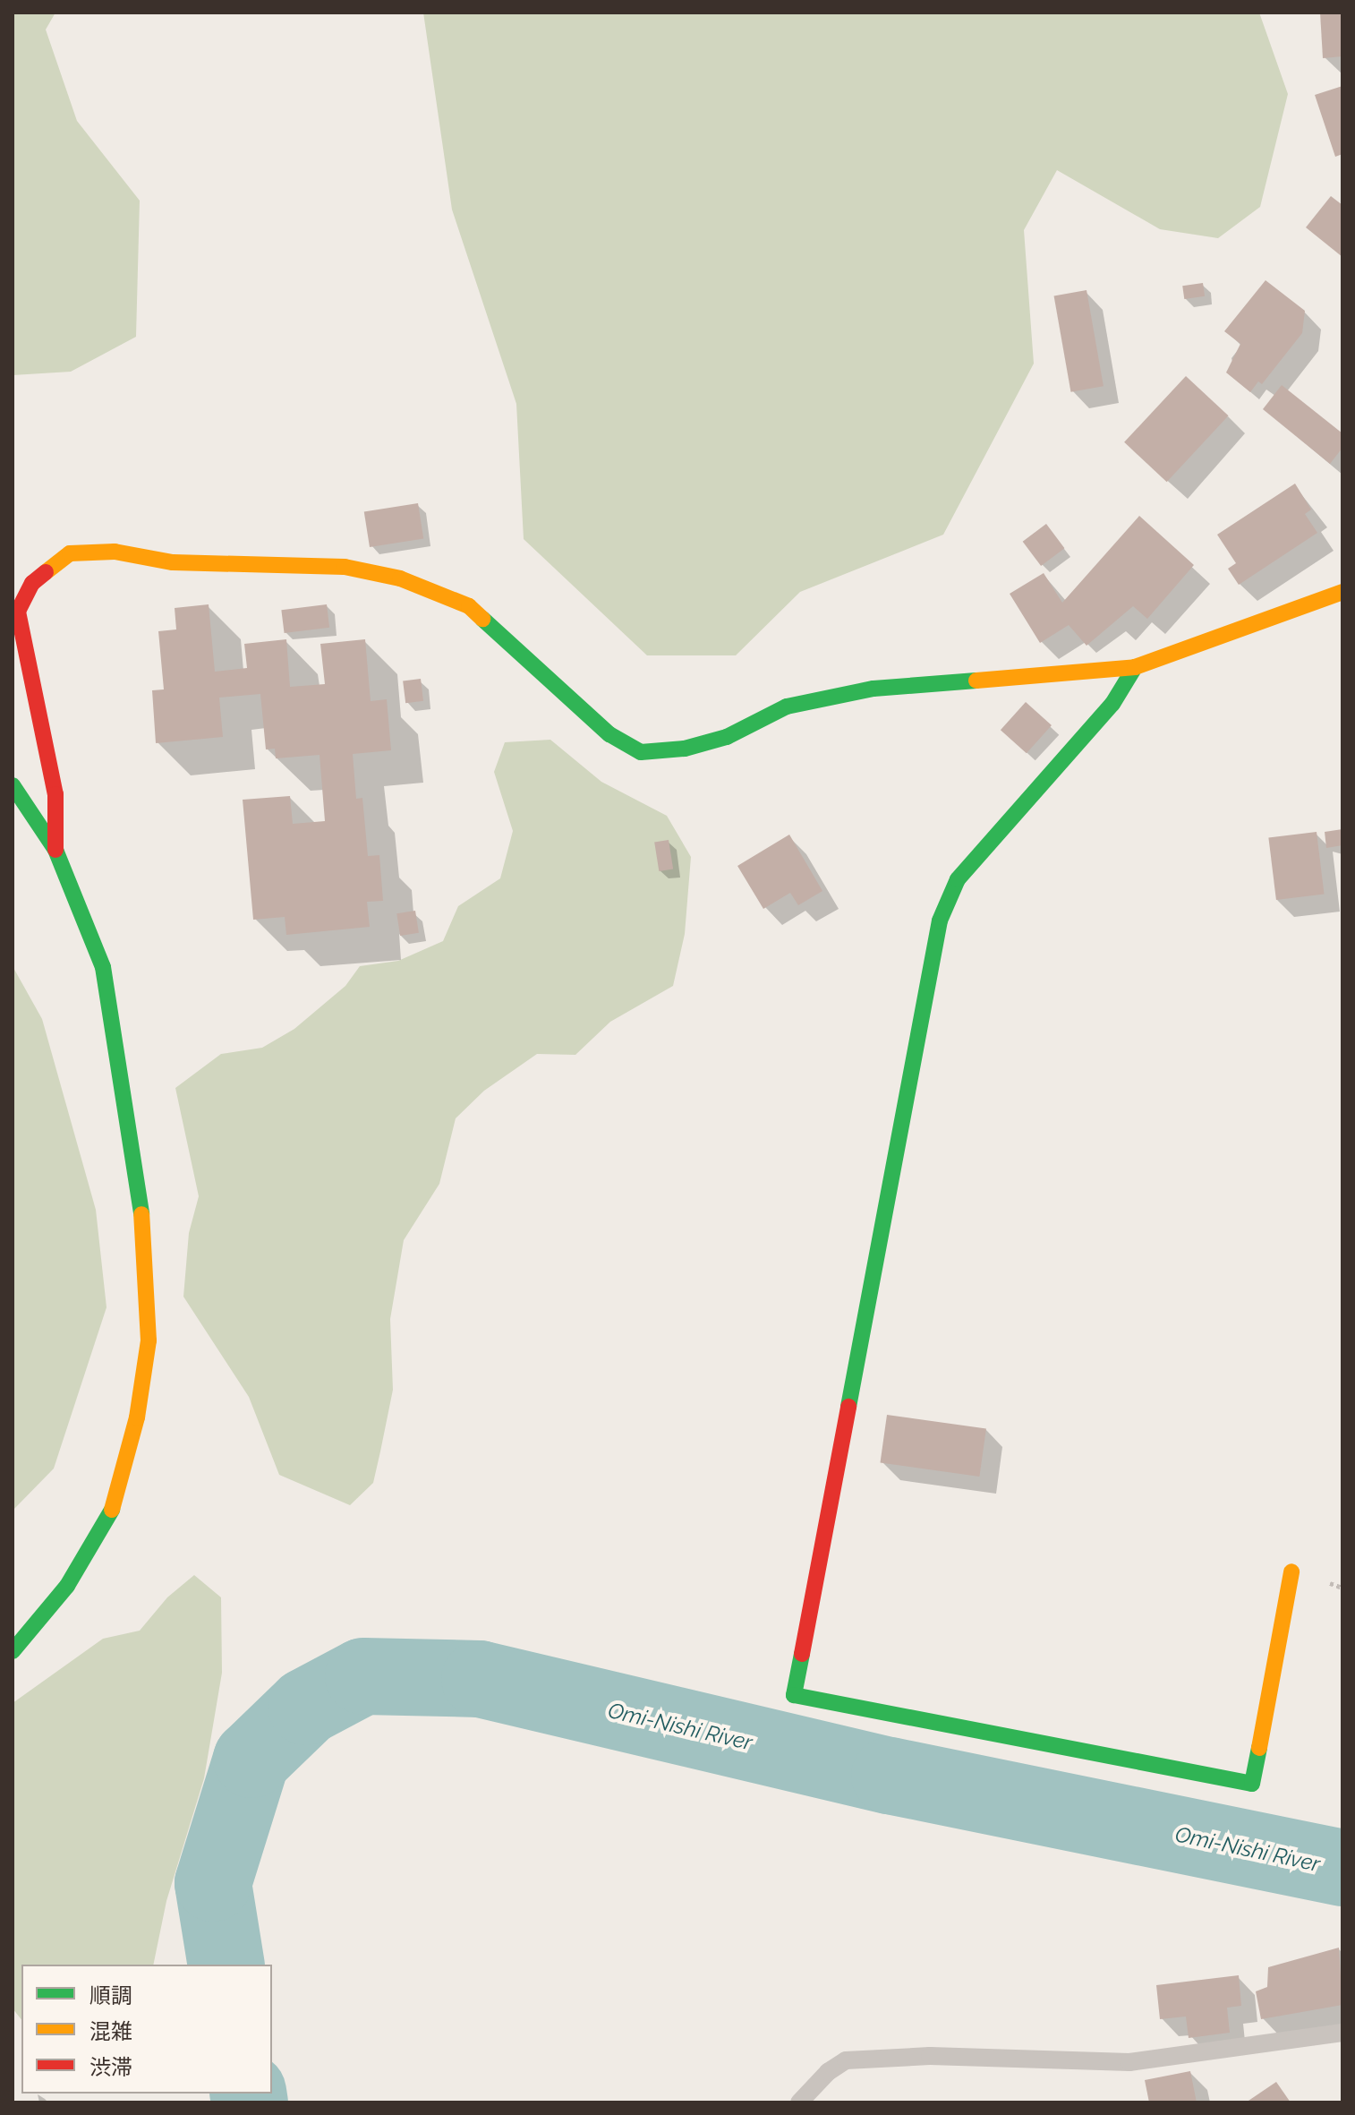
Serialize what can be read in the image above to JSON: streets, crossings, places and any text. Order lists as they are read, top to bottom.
{
  "water": ["Omi-Nishi River"],
  "legend": ["順調", "混雑", "渋滞"]
}
